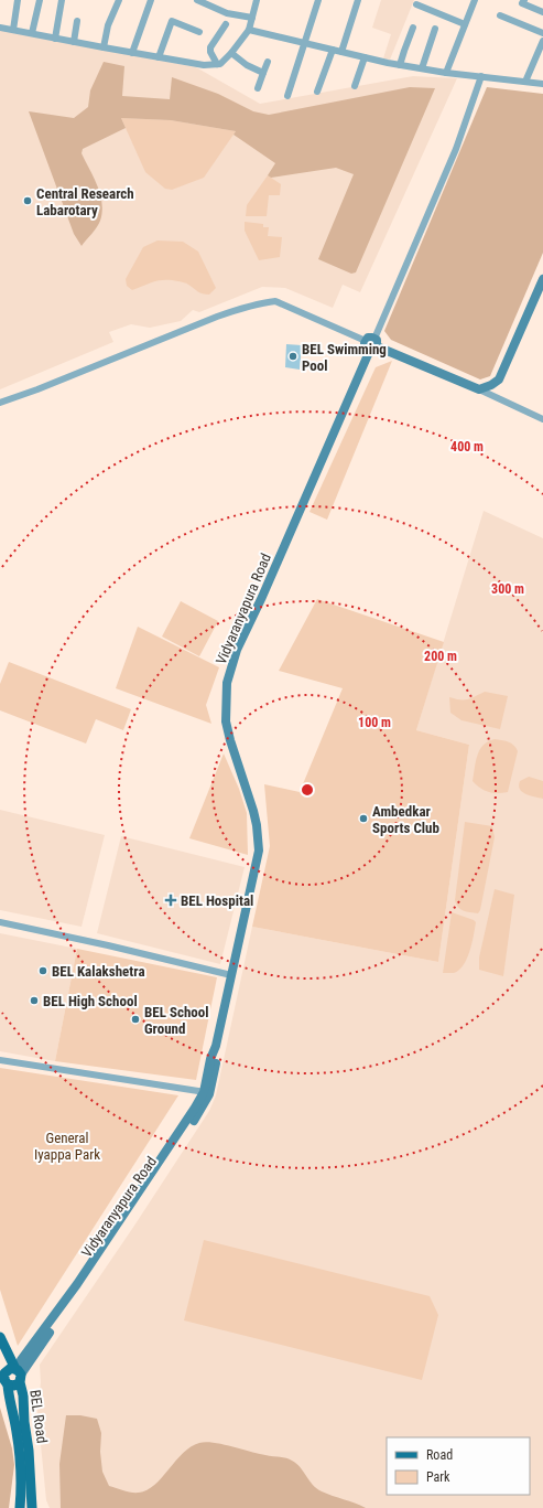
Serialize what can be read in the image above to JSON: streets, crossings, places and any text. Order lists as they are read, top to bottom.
{
  "streets": {
    "main road": ["Vidyaranyapura Road", "BEL Road"]
  },
  "crossings": [
    ["Vidyaranyapura Road", "BEL Road"]
  ],
  "parks": ["General Iyappa Park"],
  "places": {
    "other": [
      "Central Research Labarotary",
      "BEL Swimming Pool",
      "Ambedkar Sports Club",
      "BEL Kalakshetra",
      "BEL High School",
      "BEL School Ground"
    ],
    "health": ["BEL Hospital"]
  },
  "legend": ["Road", "Park"],
  "rings": [
    "400 m",
    "300 m",
    "200 m",
    "100 m"
  ]
}
